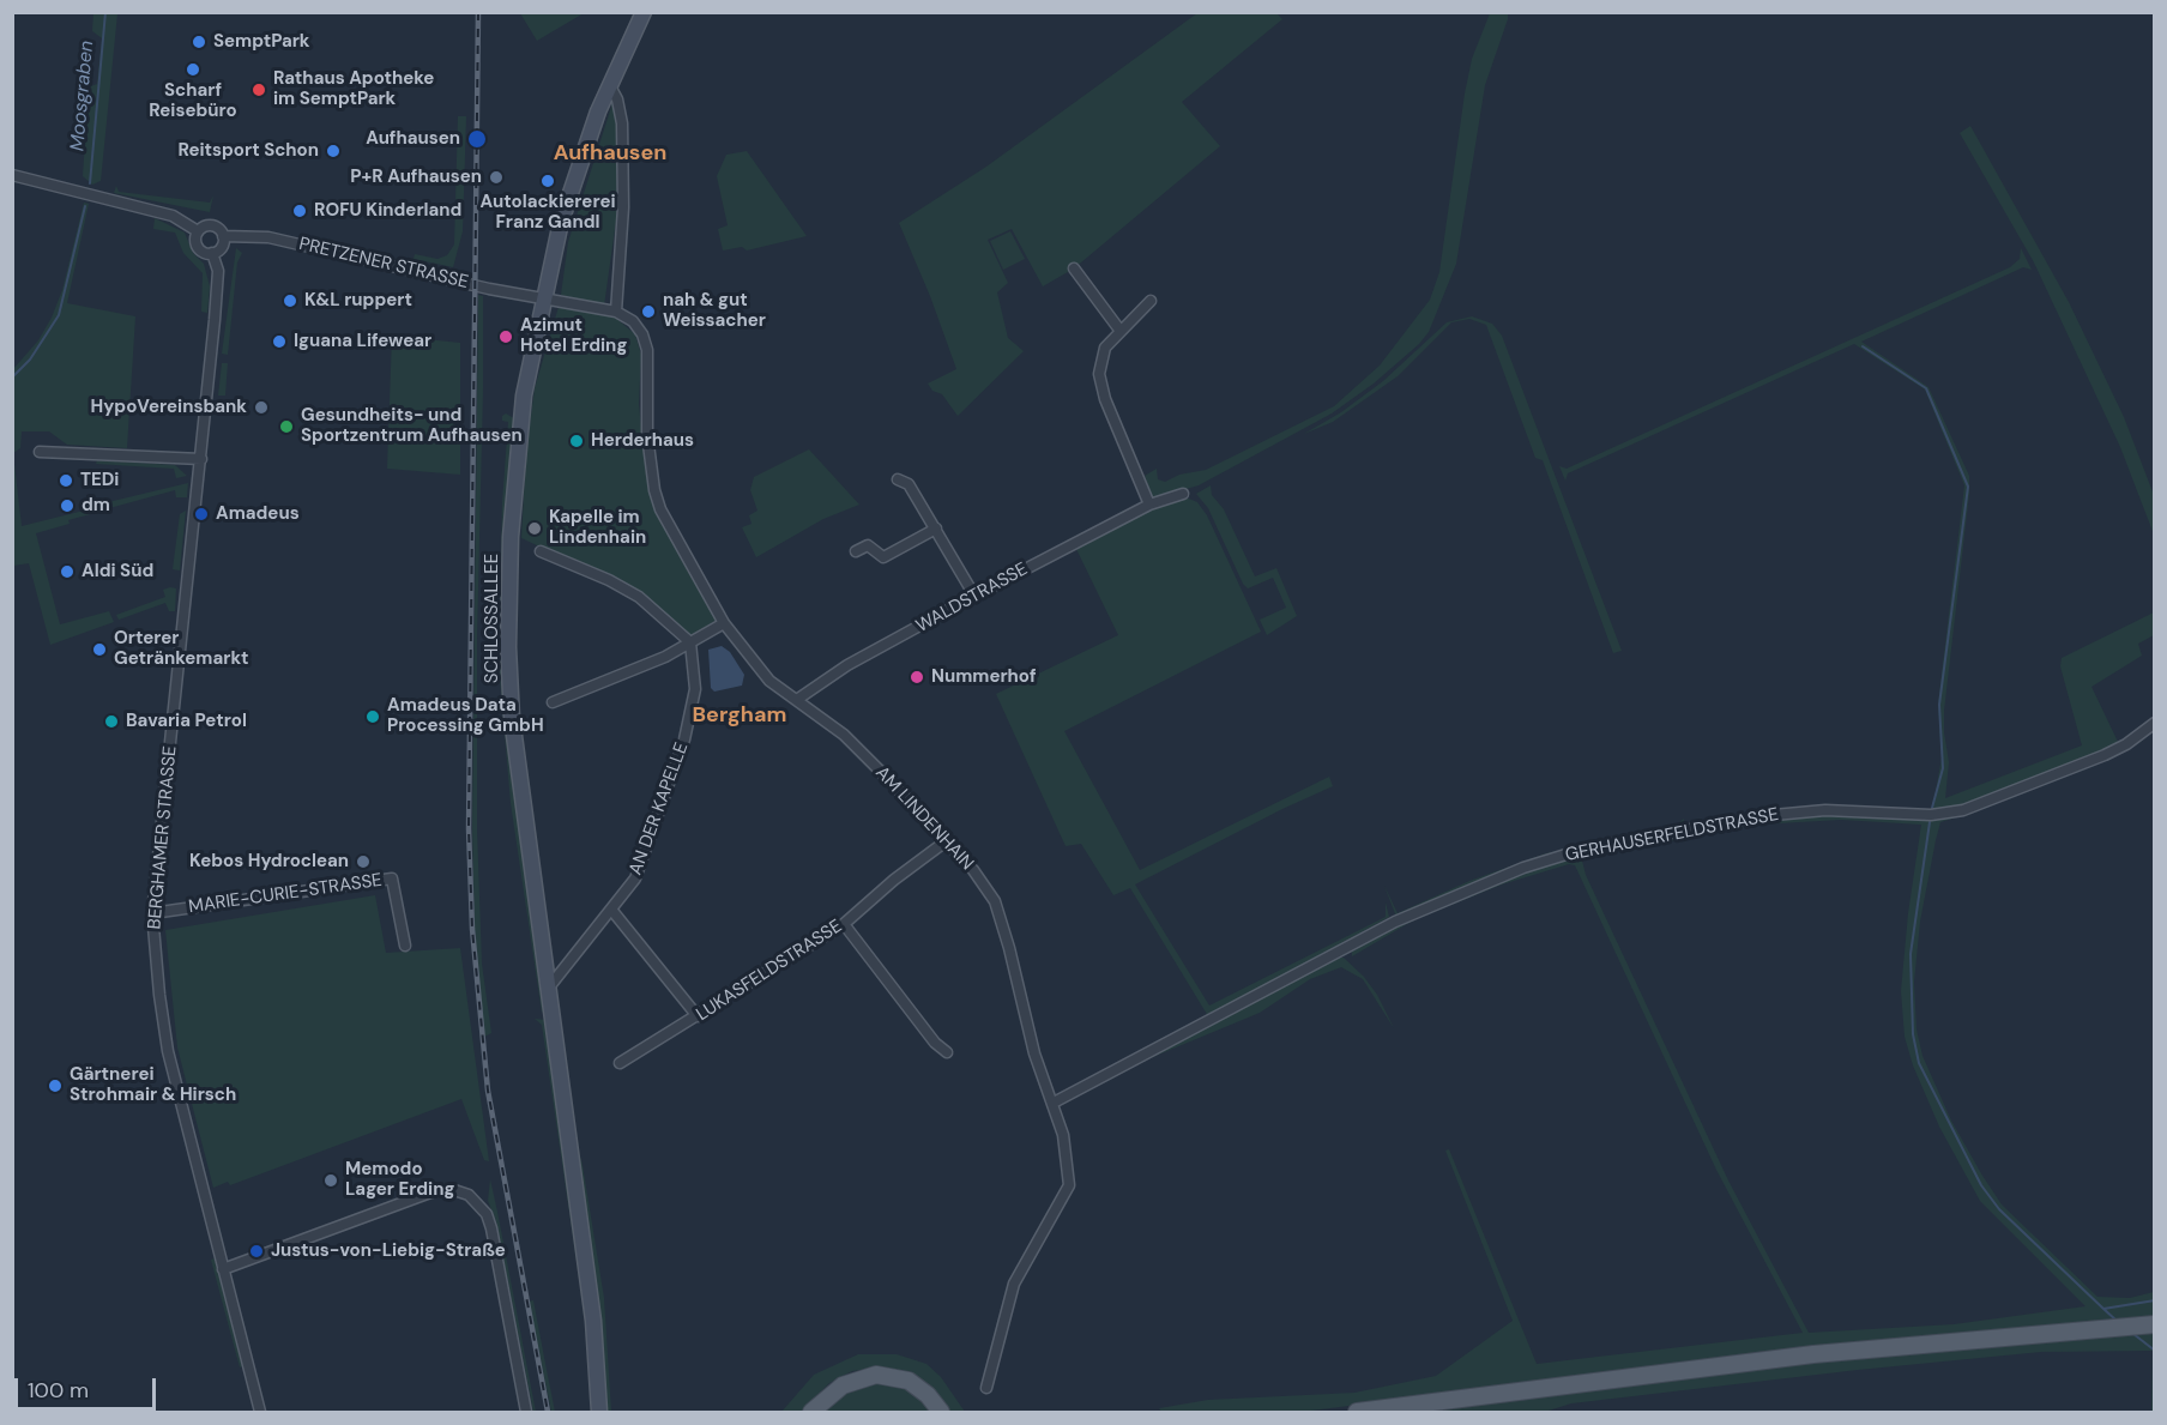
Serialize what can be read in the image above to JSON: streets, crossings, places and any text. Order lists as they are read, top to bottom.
{
  "streets": {
    "main road": ["SCHLOSSALLEE"],
    "street": [
      "PRETZENER STRASSE",
      "WALDSTRASSE",
      "AN DER KAPELLE",
      "AM LINDENHAIN",
      "GERHAUSERFELDSTRASSE",
      "BERGHAMER STRASSE",
      "MARIE-CURIE-STRASSE",
      "LUKASFELDSTRASSE"
    ]
  },
  "crossings": [
    ["PRETZENER STRASSE", "SCHLOSSALLEE"],
    ["PRETZENER STRASSE", "BERGHAMER STRASSE"],
    ["WALDSTRASSE", "AM LINDENHAIN"],
    ["SCHLOSSALLEE", "AN DER KAPELLE"],
    ["AM LINDENHAIN", "GERHAUSERFELDSTRASSE"],
    ["AM LINDENHAIN", "LUKASFELDSTRASSE"],
    ["BERGHAMER STRASSE", "MARIE-CURIE-STRASSE"]
  ],
  "districts": ["Aufhausen", "Bergham"],
  "water": ["Moosgraben"],
  "places": [
    "SemptPark",
    "Scharf Reisebüro",
    "Rathaus Apotheke im SemptPark",
    "Aufhausen",
    "Reitsport Schon",
    "P+R Aufhausen",
    "Autolackiererei Franz Gandl",
    "ROFU Kinderland",
    "K&L ruppert",
    "nah & gut Weissacher",
    "Azimut Hotel Erding",
    "Iguana Lifewear",
    "HypoVereinsbank",
    "Gesundheits- und Sportzentrum Aufhausen",
    "Herderhaus",
    "TEDi",
    "dm",
    "Amadeus",
    "Kapelle im Lindenhain",
    "Aldi Süd",
    "Orterer Getränkemarkt",
    "Nummerhof",
    "Amadeus Data Processing GmbH",
    "Bavaria Petrol",
    "Kebos Hydroclean",
    "Gärtnerei Strohmair & Hirsch",
    "Memodo Lager Erding",
    "Justus-von-Liebig-Straße"
  ],
  "scale_bar": "100 m"
}
